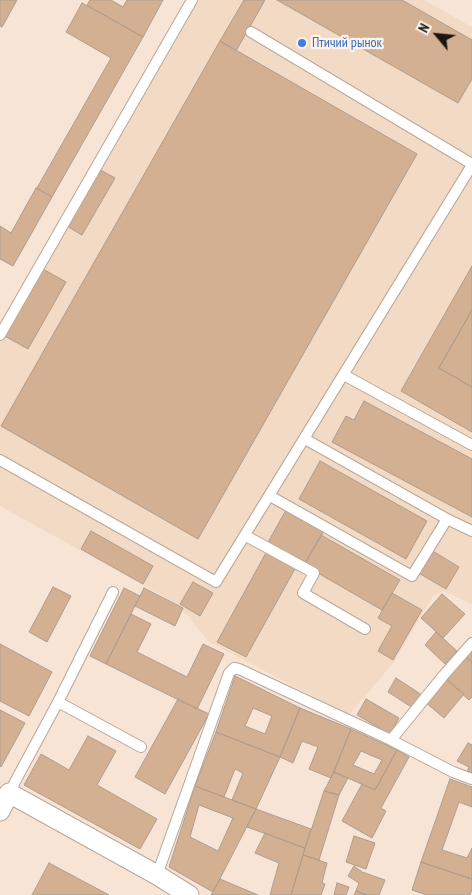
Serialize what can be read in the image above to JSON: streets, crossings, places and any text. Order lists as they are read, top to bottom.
{
  "places": ["Птичий рынок"],
  "north": "top left"
}
